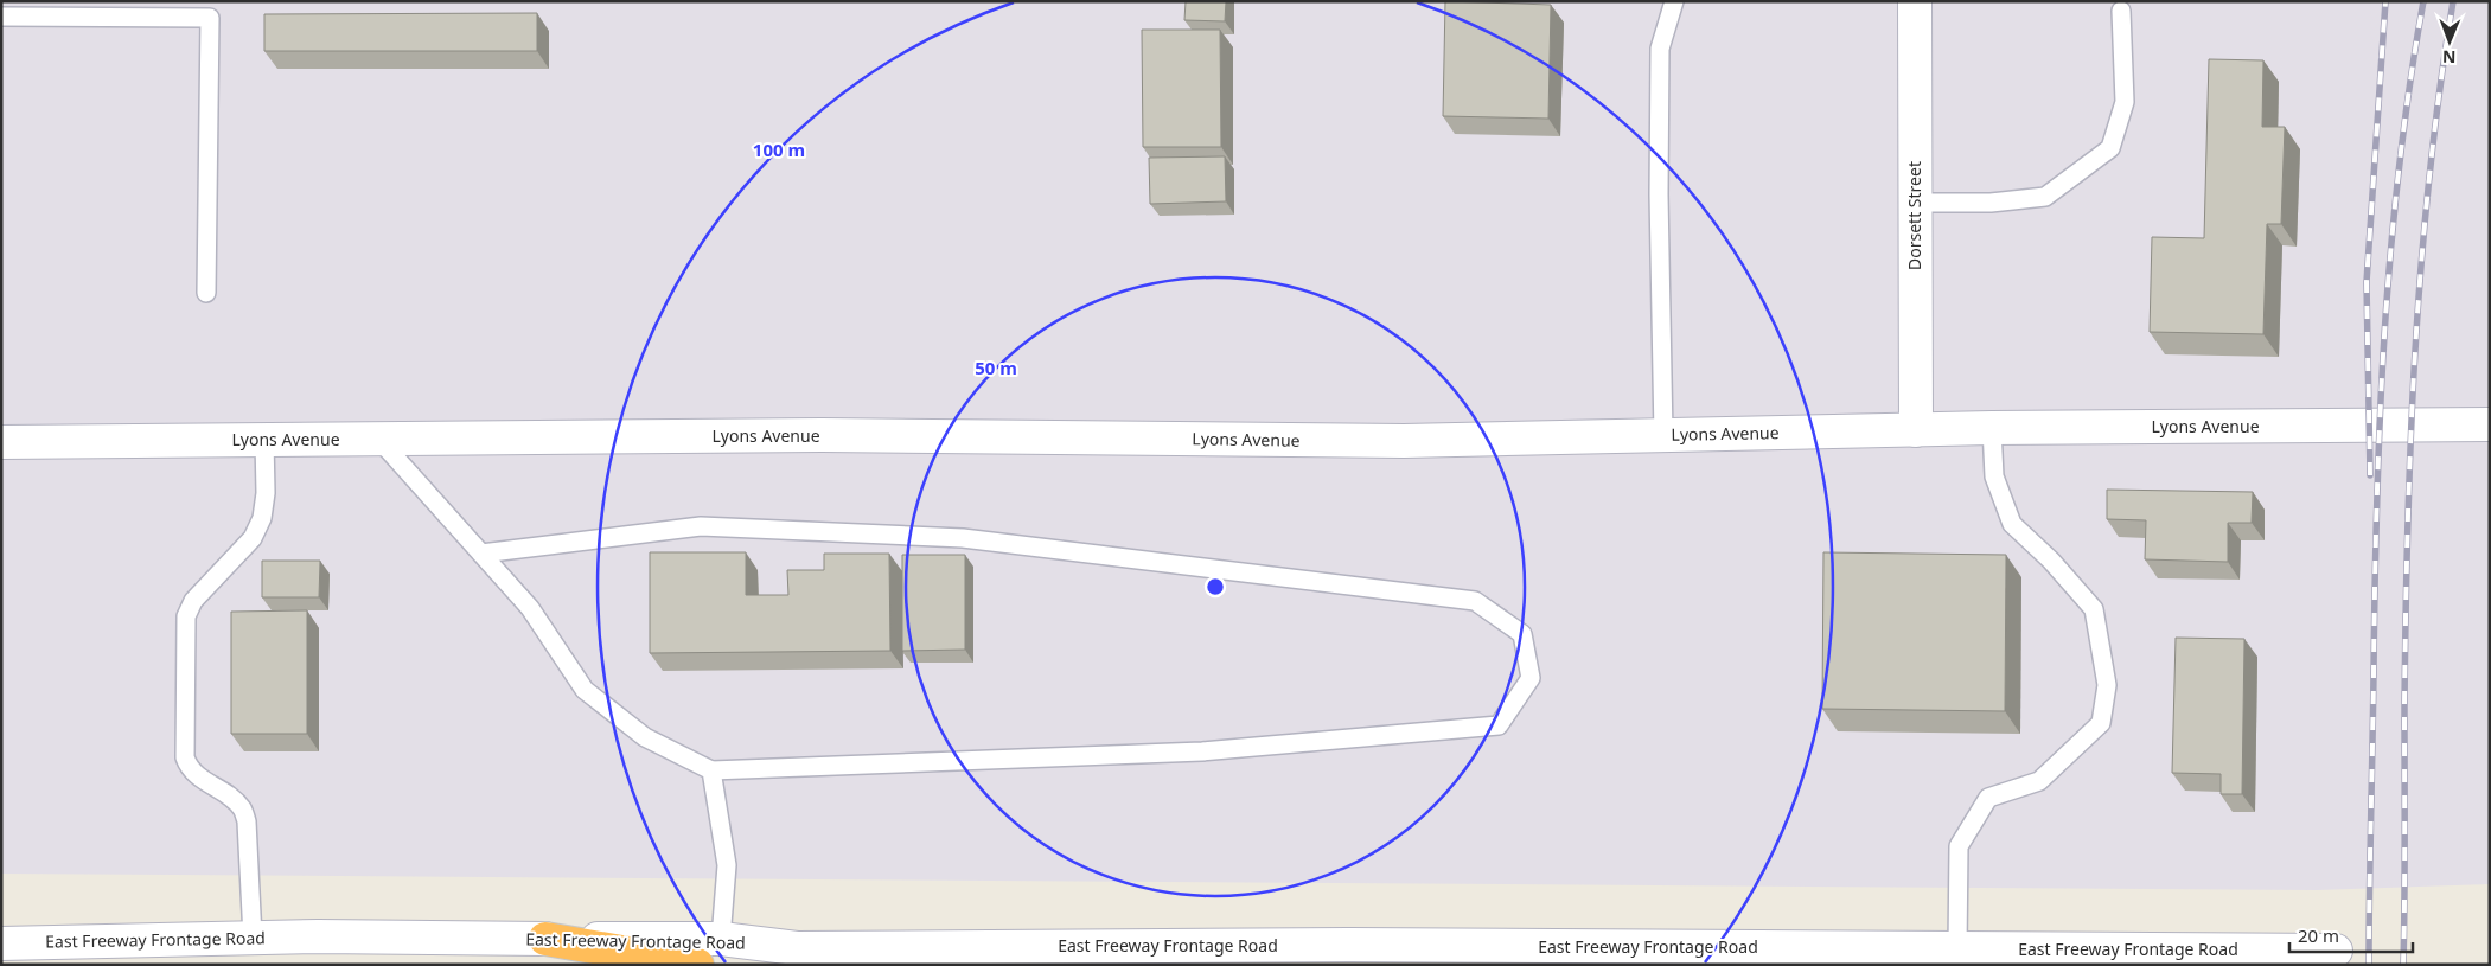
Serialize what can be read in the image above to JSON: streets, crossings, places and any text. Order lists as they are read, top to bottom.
{
  "streets": {
    "street": ["Dorsett Street", "Lyons Avenue", "East Freeway Frontage Road"]
  },
  "crossings": [
    ["Dorsett Street", "Lyons Avenue"]
  ],
  "scale_bar": "20 m",
  "north": "bottom",
  "rings": ["100 m", "50 m"]
}
